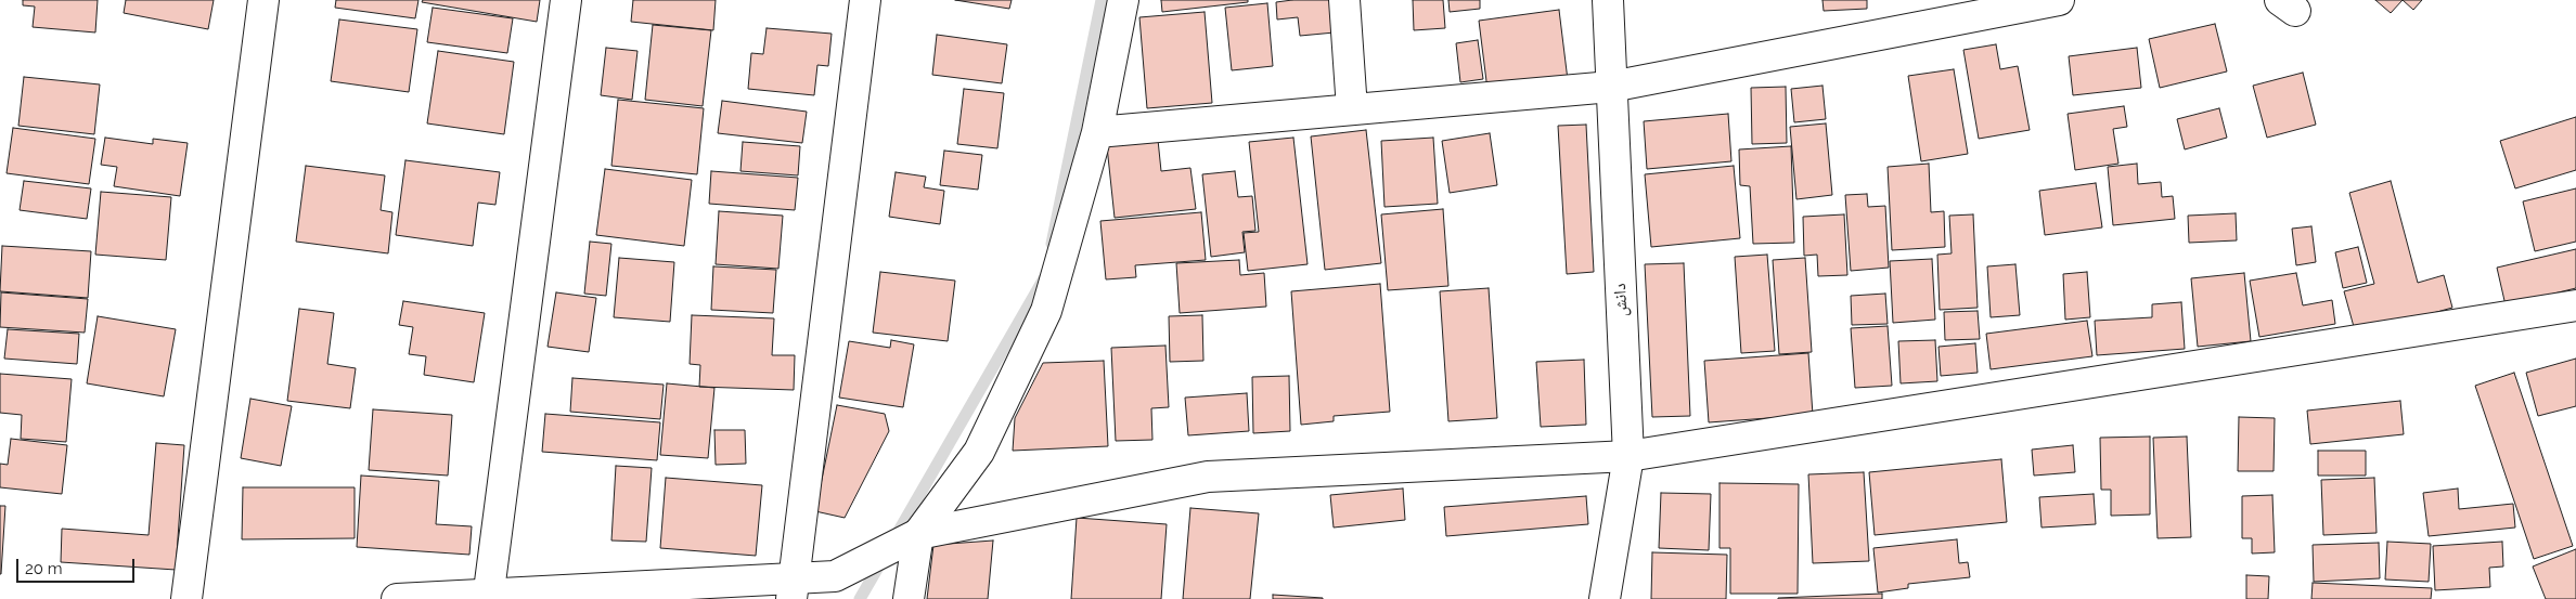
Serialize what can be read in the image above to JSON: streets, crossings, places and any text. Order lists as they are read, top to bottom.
{
  "streets": {
    "street": ["دانش"]
  },
  "scale_bar": "20 m"
}
